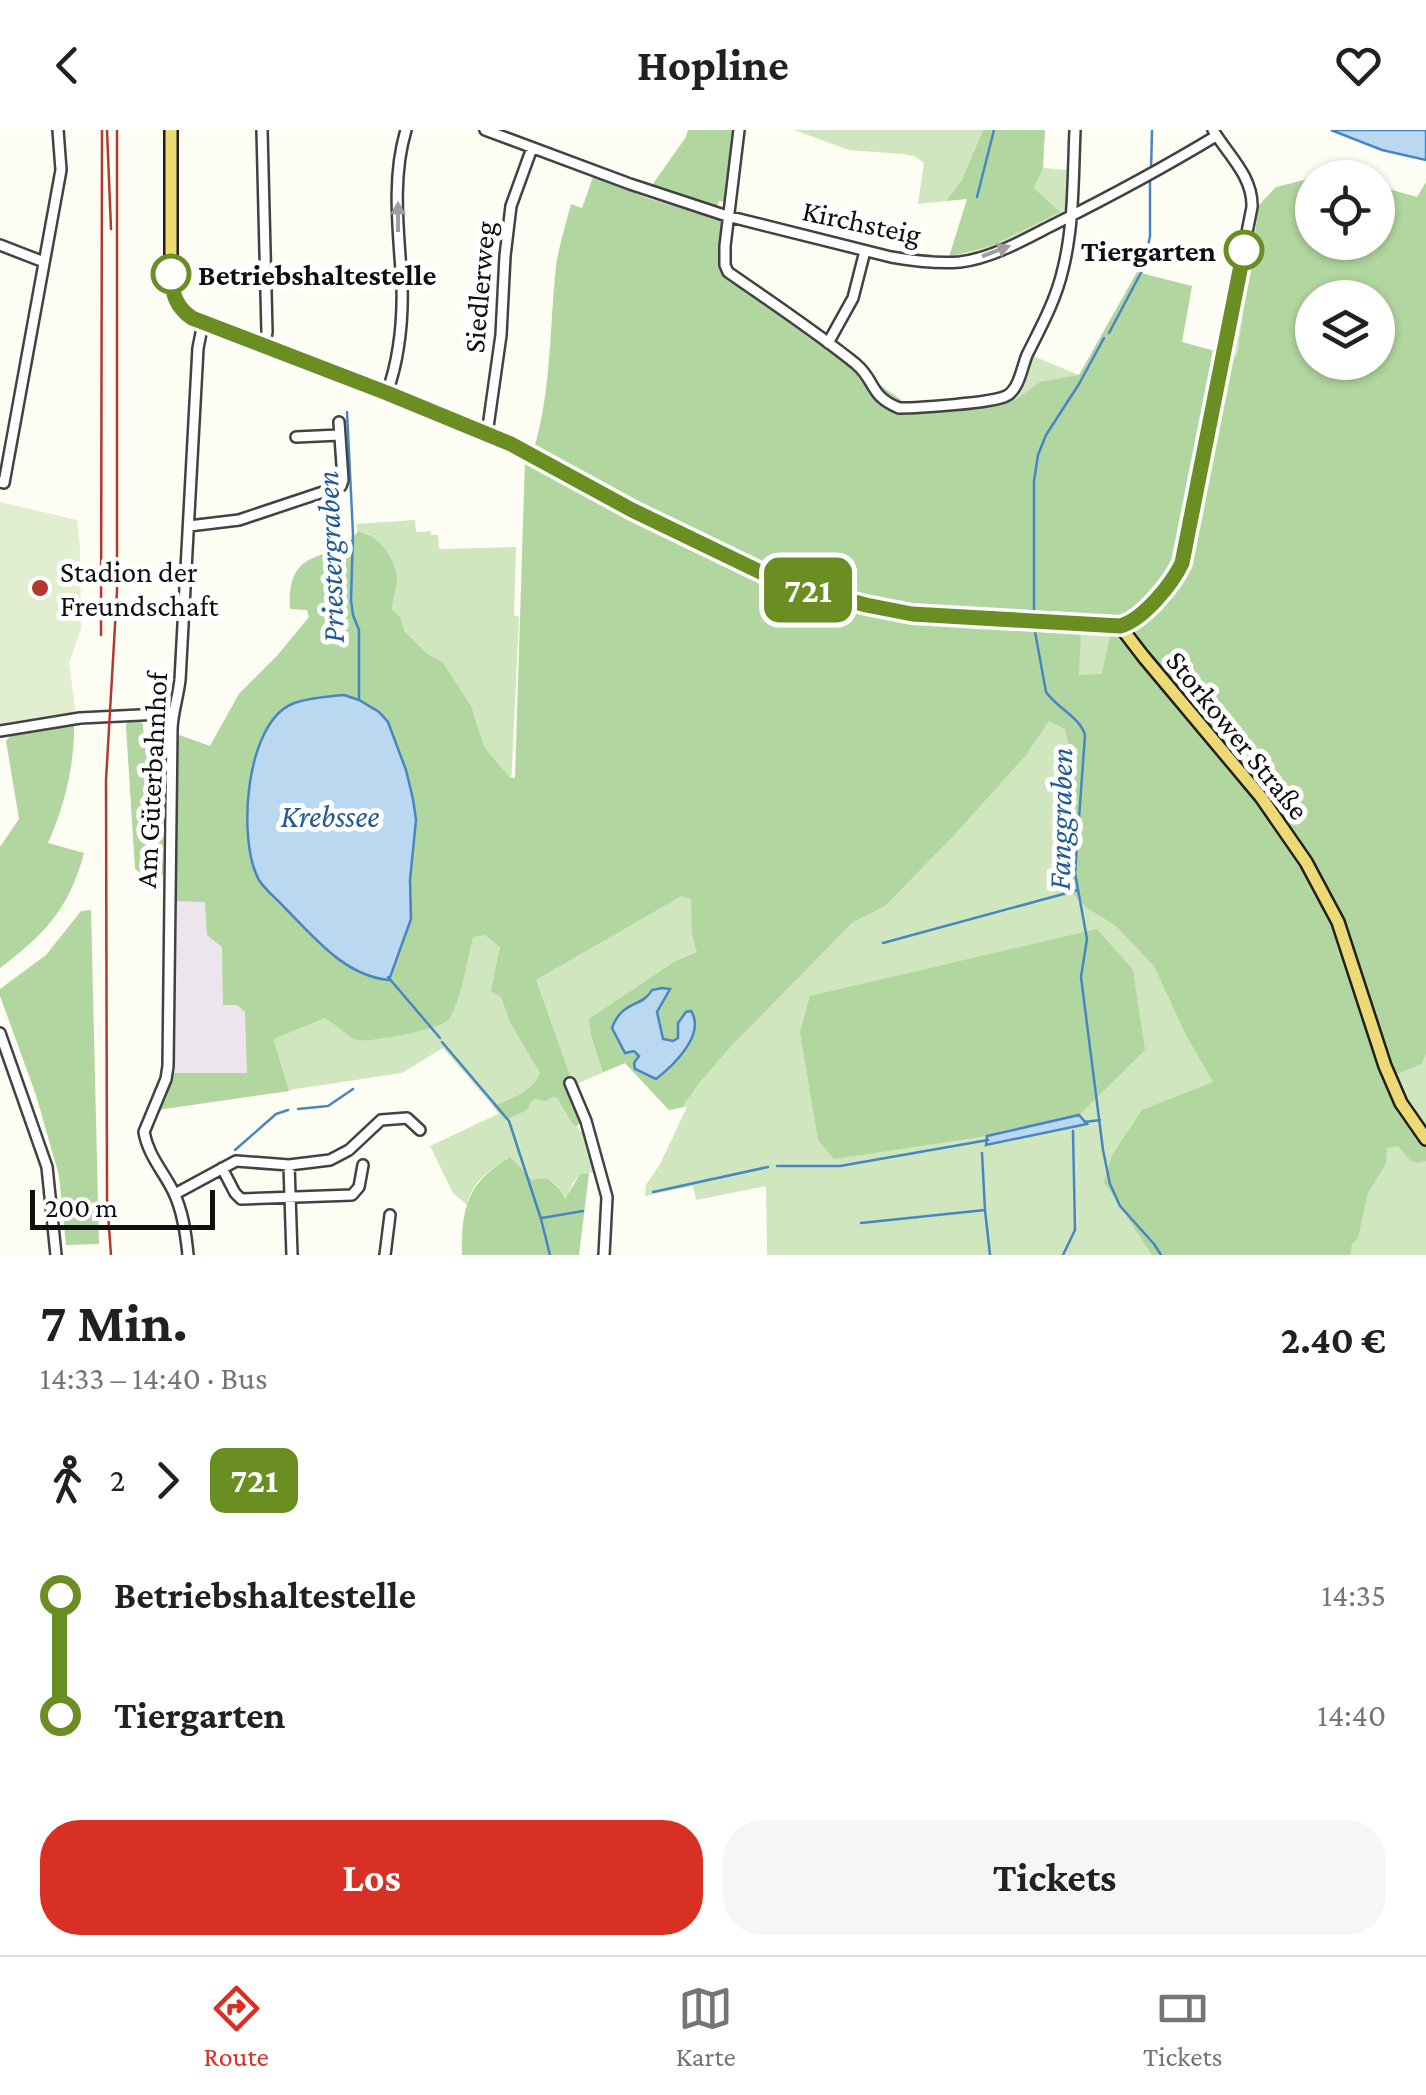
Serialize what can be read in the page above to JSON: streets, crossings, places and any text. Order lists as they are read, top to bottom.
{
  "streets": {
    "main road": ["Storkower Straße"],
    "street": ["Kirchsteig", "Siedlerweg", "Am Güterbahnhof"]
  },
  "crossings": [
    ["Kirchsteig", "Siedlerweg"]
  ],
  "water": ["Priestergraben", "Krebssee", "Fanggraben"],
  "places": ["Tiergarten", "Betriebshaltestelle", "Stadion der Freundschaft"],
  "lines": ["bus line 721"],
  "scale_bar": "200 m",
  "page": {
    "header": "Hopline",
    "on_map": "721",
    "scale": "200 m",
    "heading": ["7 Min.", "14:33 – 14:40 · Bus", "2.40 €"],
    "legs": ["2", "721"],
    "list": [
      {
        "name": "Betriebshaltestelle",
        "value": "14:35"
      },
      {
        "name": "Tiergarten",
        "value": "14:40"
      }
    ],
    "buttons": ["Los", "Tickets"],
    "tabs": ["Route", "Karte", "Tickets"]
  }
}
